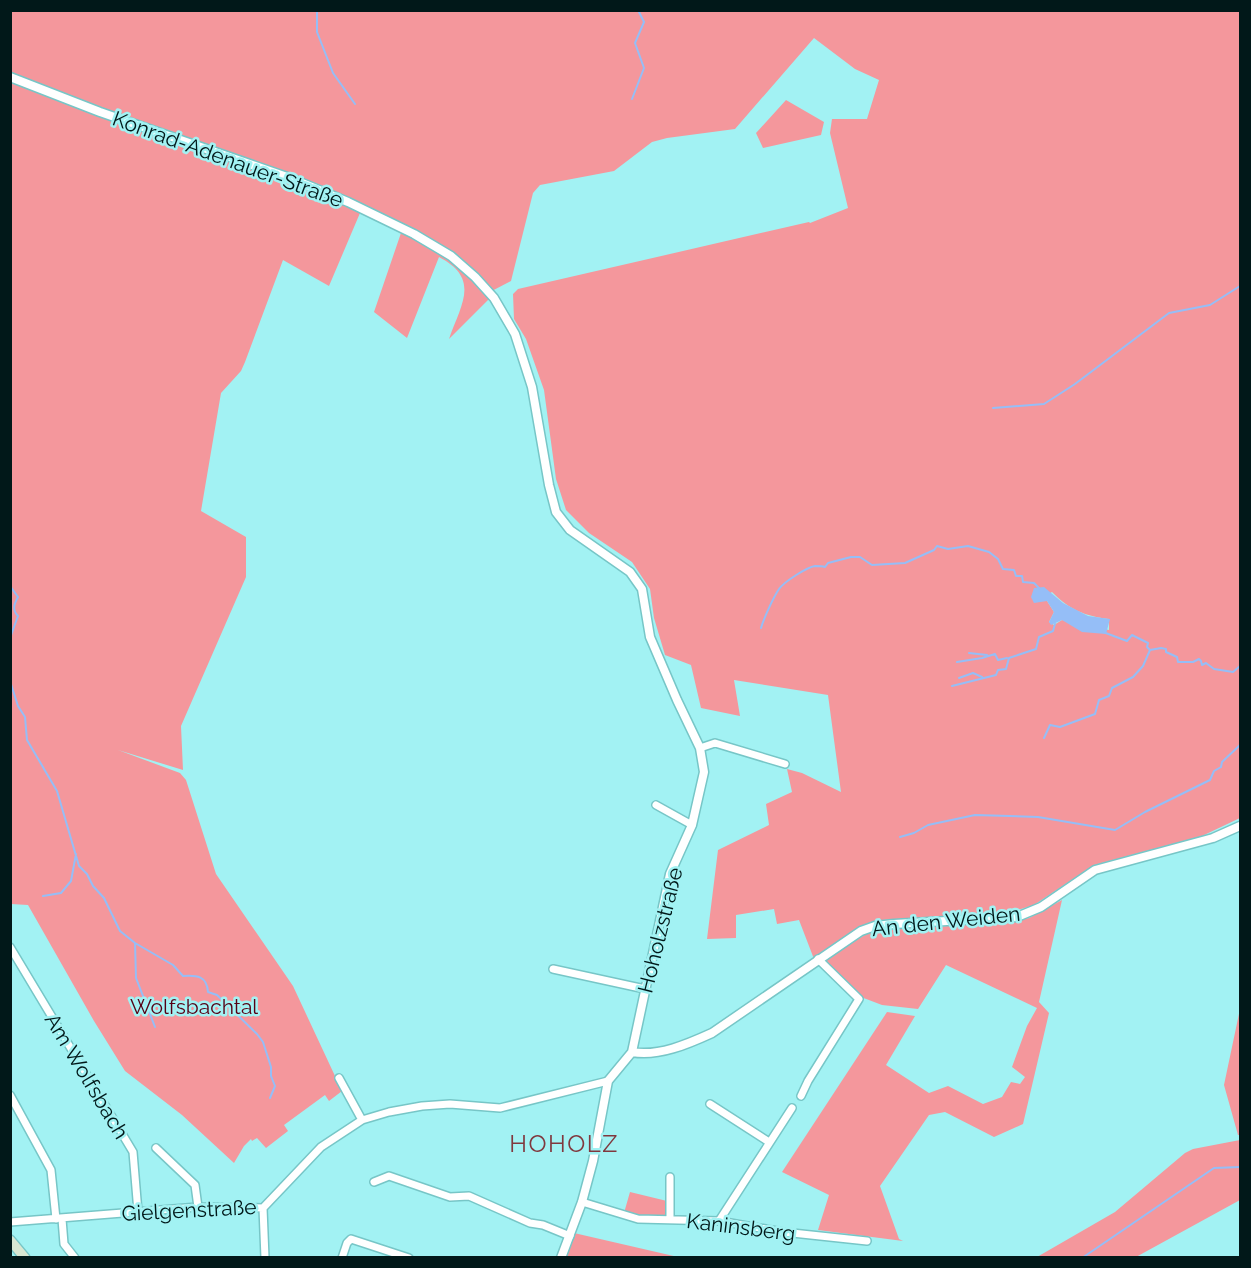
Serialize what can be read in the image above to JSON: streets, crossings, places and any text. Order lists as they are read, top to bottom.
{
  "streets": {
    "street": [
      "Konrad-Adenauer-Straße",
      "An den Weiden",
      "Hoholzstraße",
      "Am Wolfsbach",
      "Gielgenstraße",
      "Kaninsberg"
    ]
  },
  "crossings": [
    ["Konrad-Adenauer-Straße", "Hoholzstraße"],
    ["An den Weiden", "Hoholzstraße"],
    ["Hoholzstraße", "Gielgenstraße"],
    ["Hoholzstraße", "Kaninsberg"],
    ["Am Wolfsbach", "Gielgenstraße"]
  ],
  "districts": ["HOHOLZ"],
  "parks": ["Wolfsbachtal"]
}
